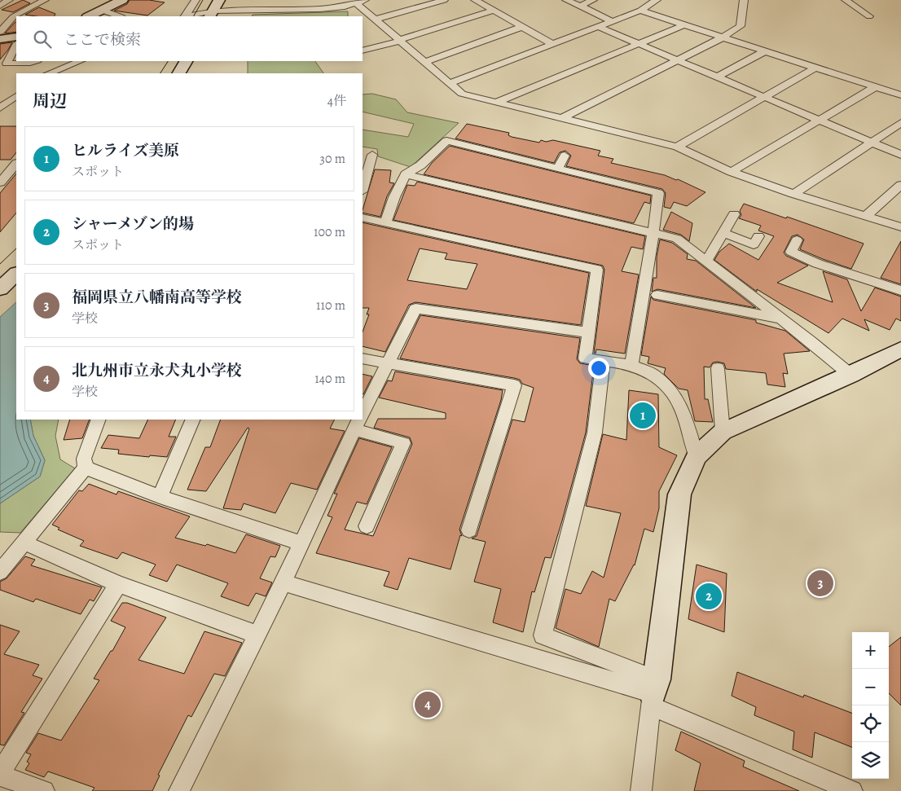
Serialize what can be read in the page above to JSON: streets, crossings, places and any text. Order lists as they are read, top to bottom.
{
  "page": {
    "search": "ここで検索",
    "heading": ["周辺", "4件"],
    "list": [
      {
        "mark": "1",
        "name": "ヒルライズ美原",
        "note": "スポット",
        "value": "30 m"
      },
      {
        "mark": "2",
        "name": "シャーメゾン的場",
        "note": "スポット",
        "value": "100 m"
      },
      {
        "mark": "3",
        "name": "福岡県立八幡南高等学校",
        "note": "学校",
        "value": "110 m"
      },
      {
        "mark": "4",
        "name": "北九州市立永犬丸小学校",
        "note": "学校",
        "value": "140 m"
      }
    ],
    "pins": [
      "1",
      "3",
      "2",
      "4"
    ],
    "map_buttons": ["+", "−"]
  }
}
